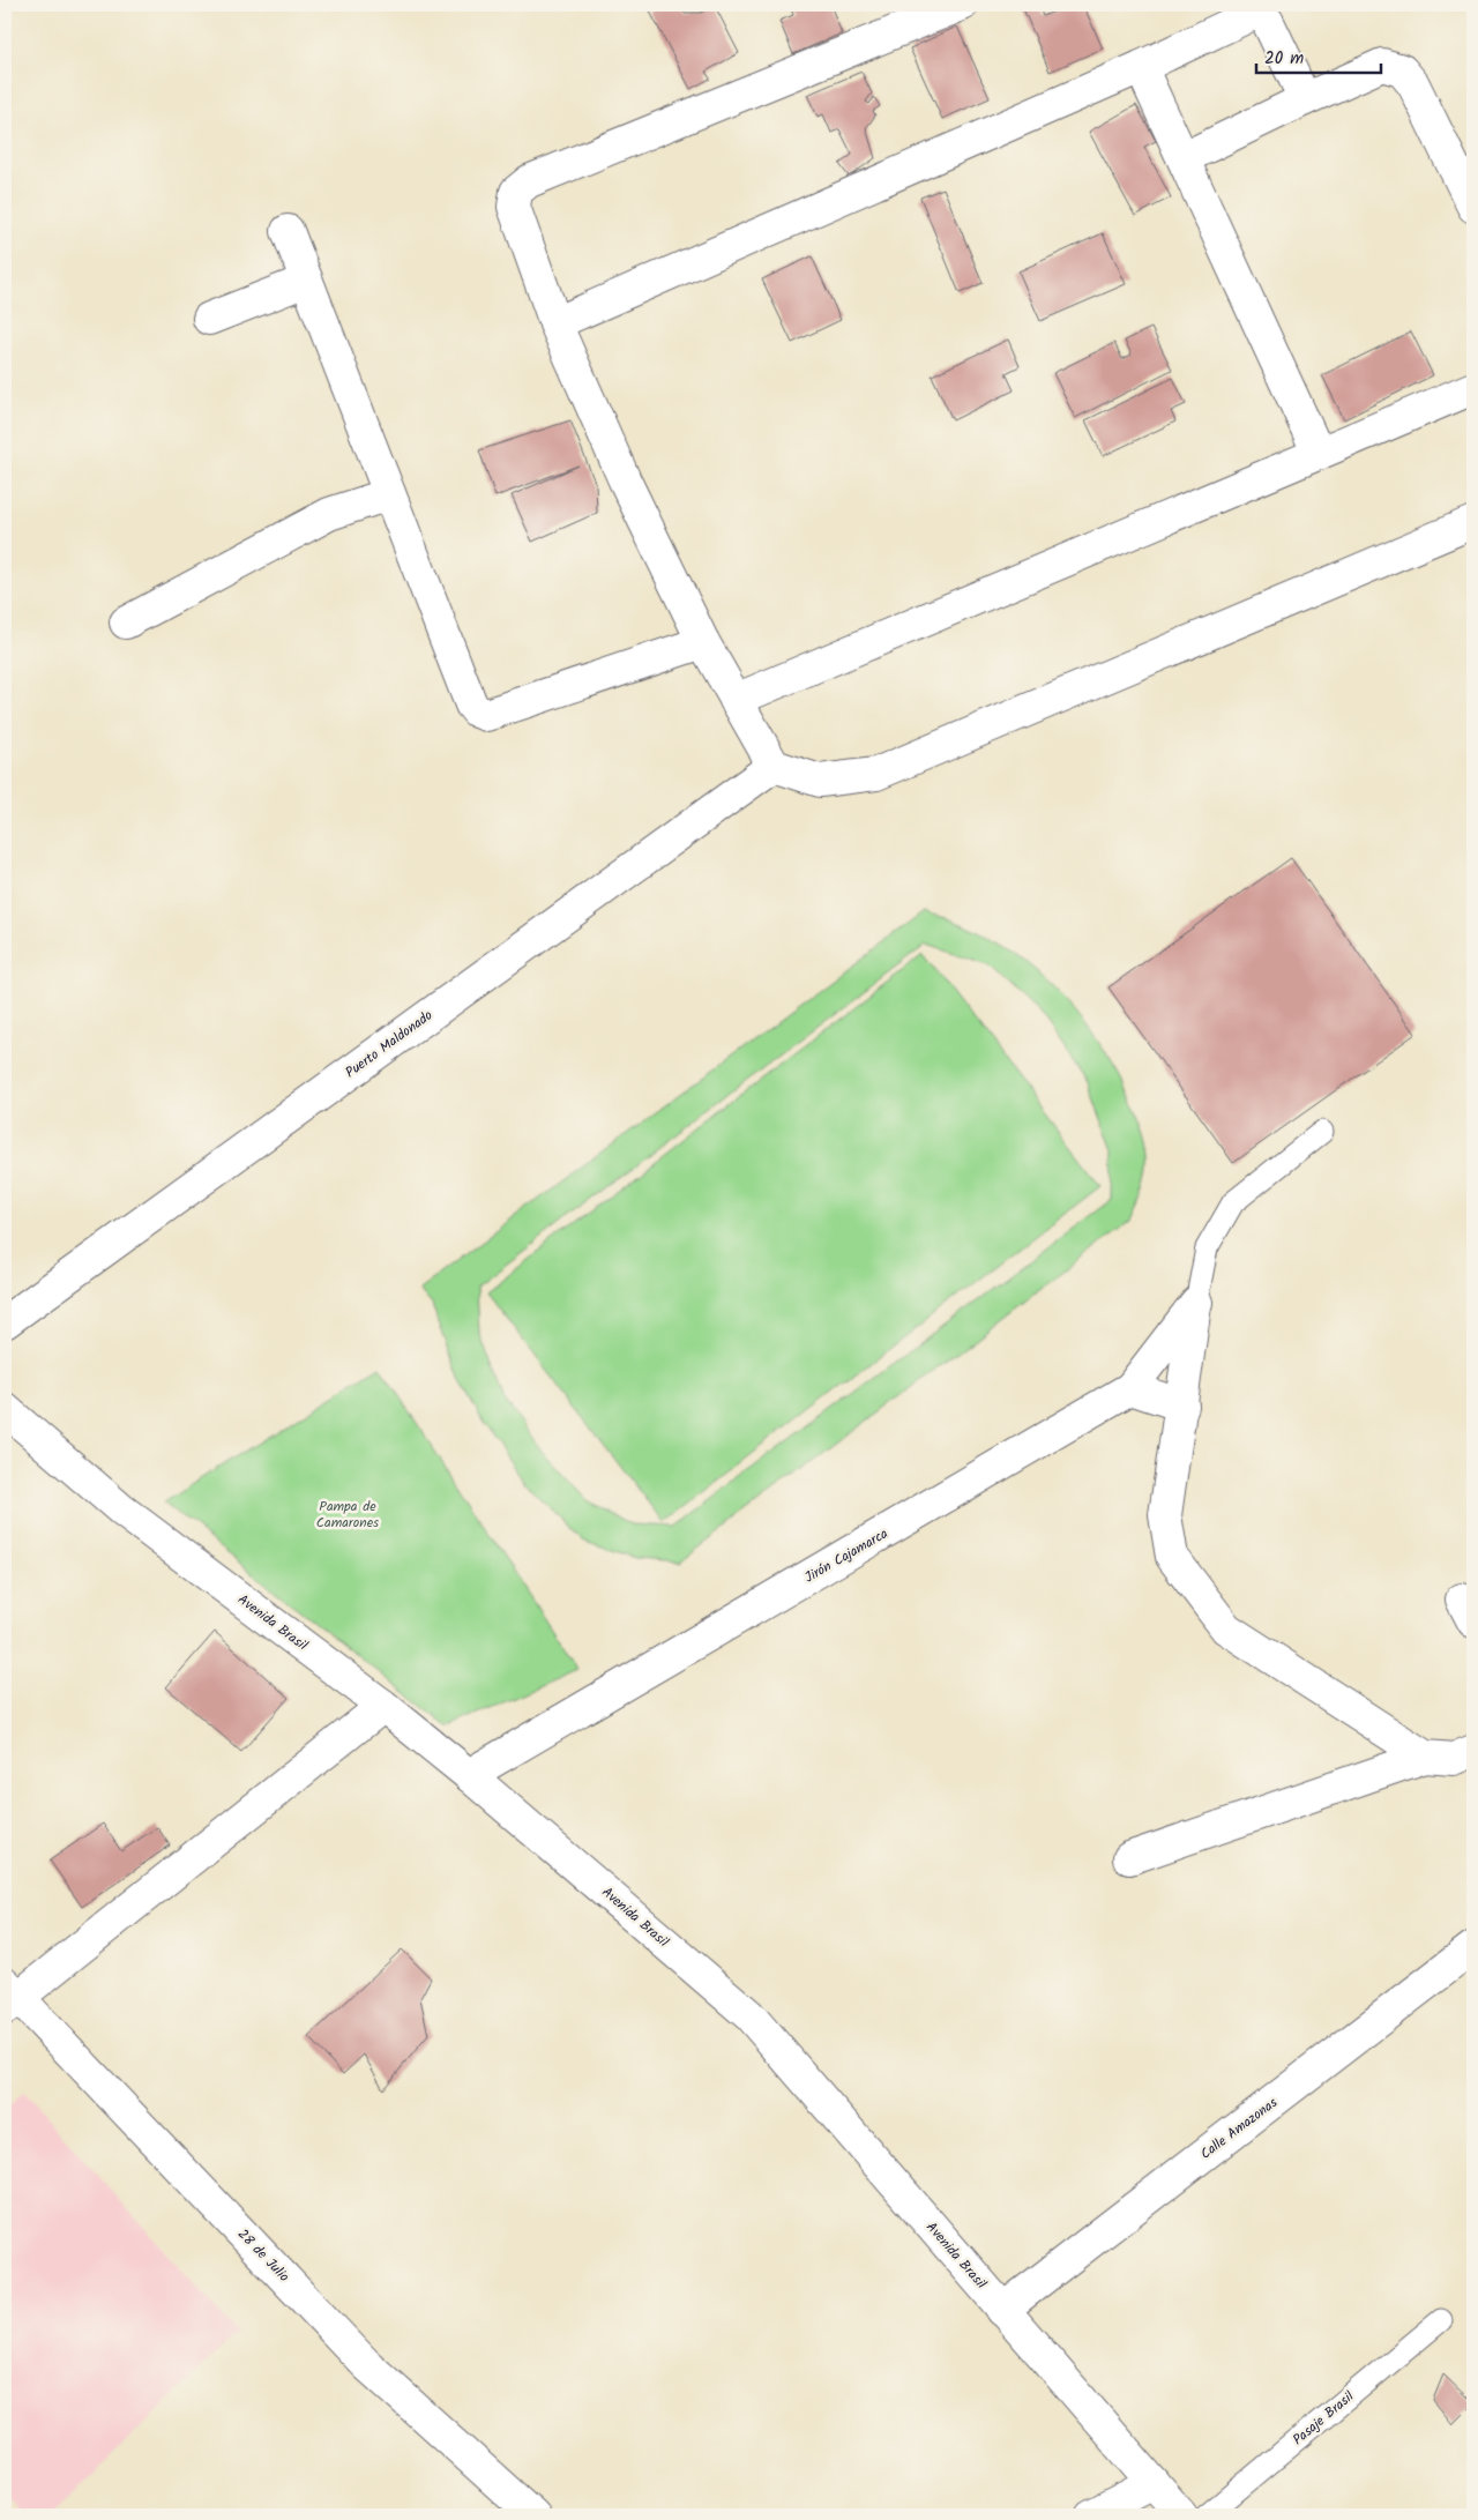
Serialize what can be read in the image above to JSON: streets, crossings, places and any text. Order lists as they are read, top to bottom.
{
  "streets": {
    "street": [
      "Puerto Maldonado",
      "Jirón Cajamarca",
      "Avenida Brasil",
      "Calle Amazonas",
      "28 de Julio"
    ],
    "lane": ["Pasaje Brasil"]
  },
  "crossings": [
    ["Jirón Cajamarca", "Avenida Brasil"],
    ["Avenida Brasil", "Calle Amazonas"]
  ],
  "parks": ["Pampa de Camarones"],
  "scale_bar": "20 m"
}
